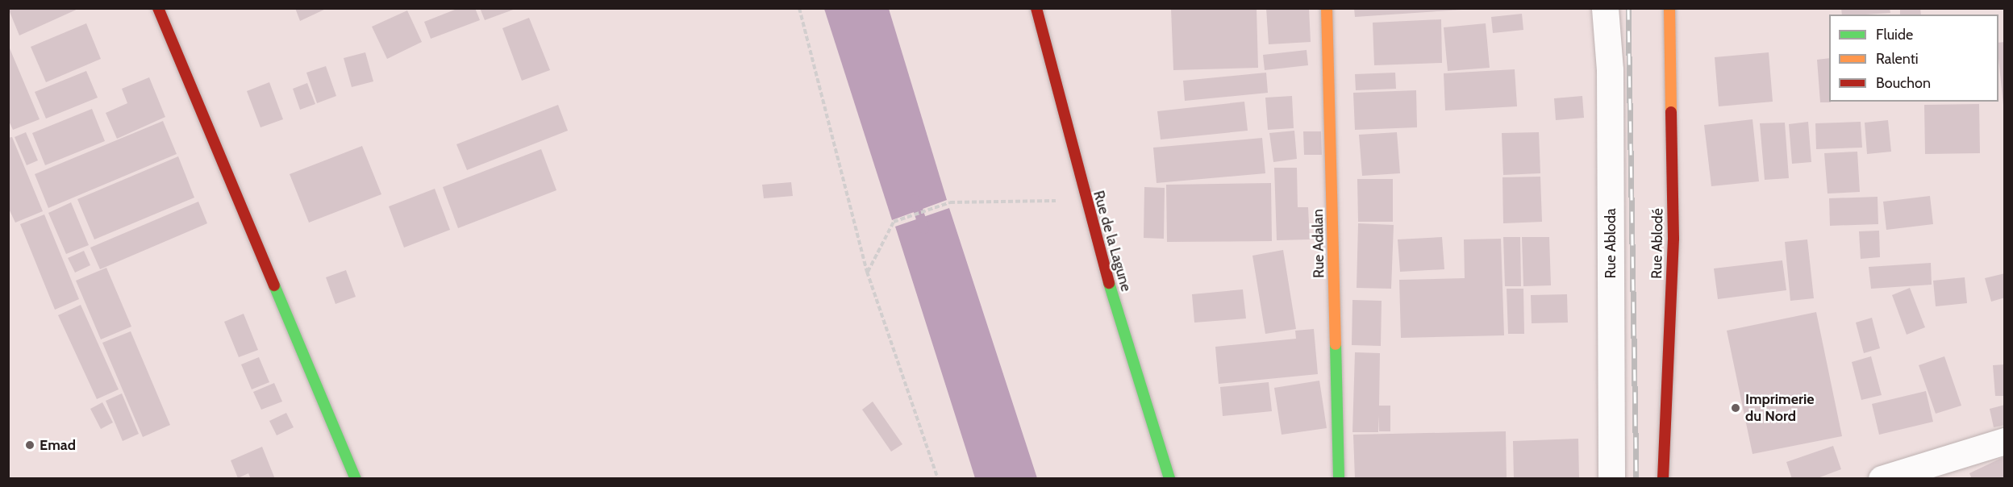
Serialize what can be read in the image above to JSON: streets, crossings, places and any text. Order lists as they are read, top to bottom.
{
  "streets": {
    "street": [
      "Rue de la Lagune",
      "Rue Adalan",
      "Rue Abloda",
      "Rue Ablodé"
    ]
  },
  "places": ["Imprimerie du Nord", "Emad"],
  "legend": ["Fluide", "Ralenti", "Bouchon"]
}
